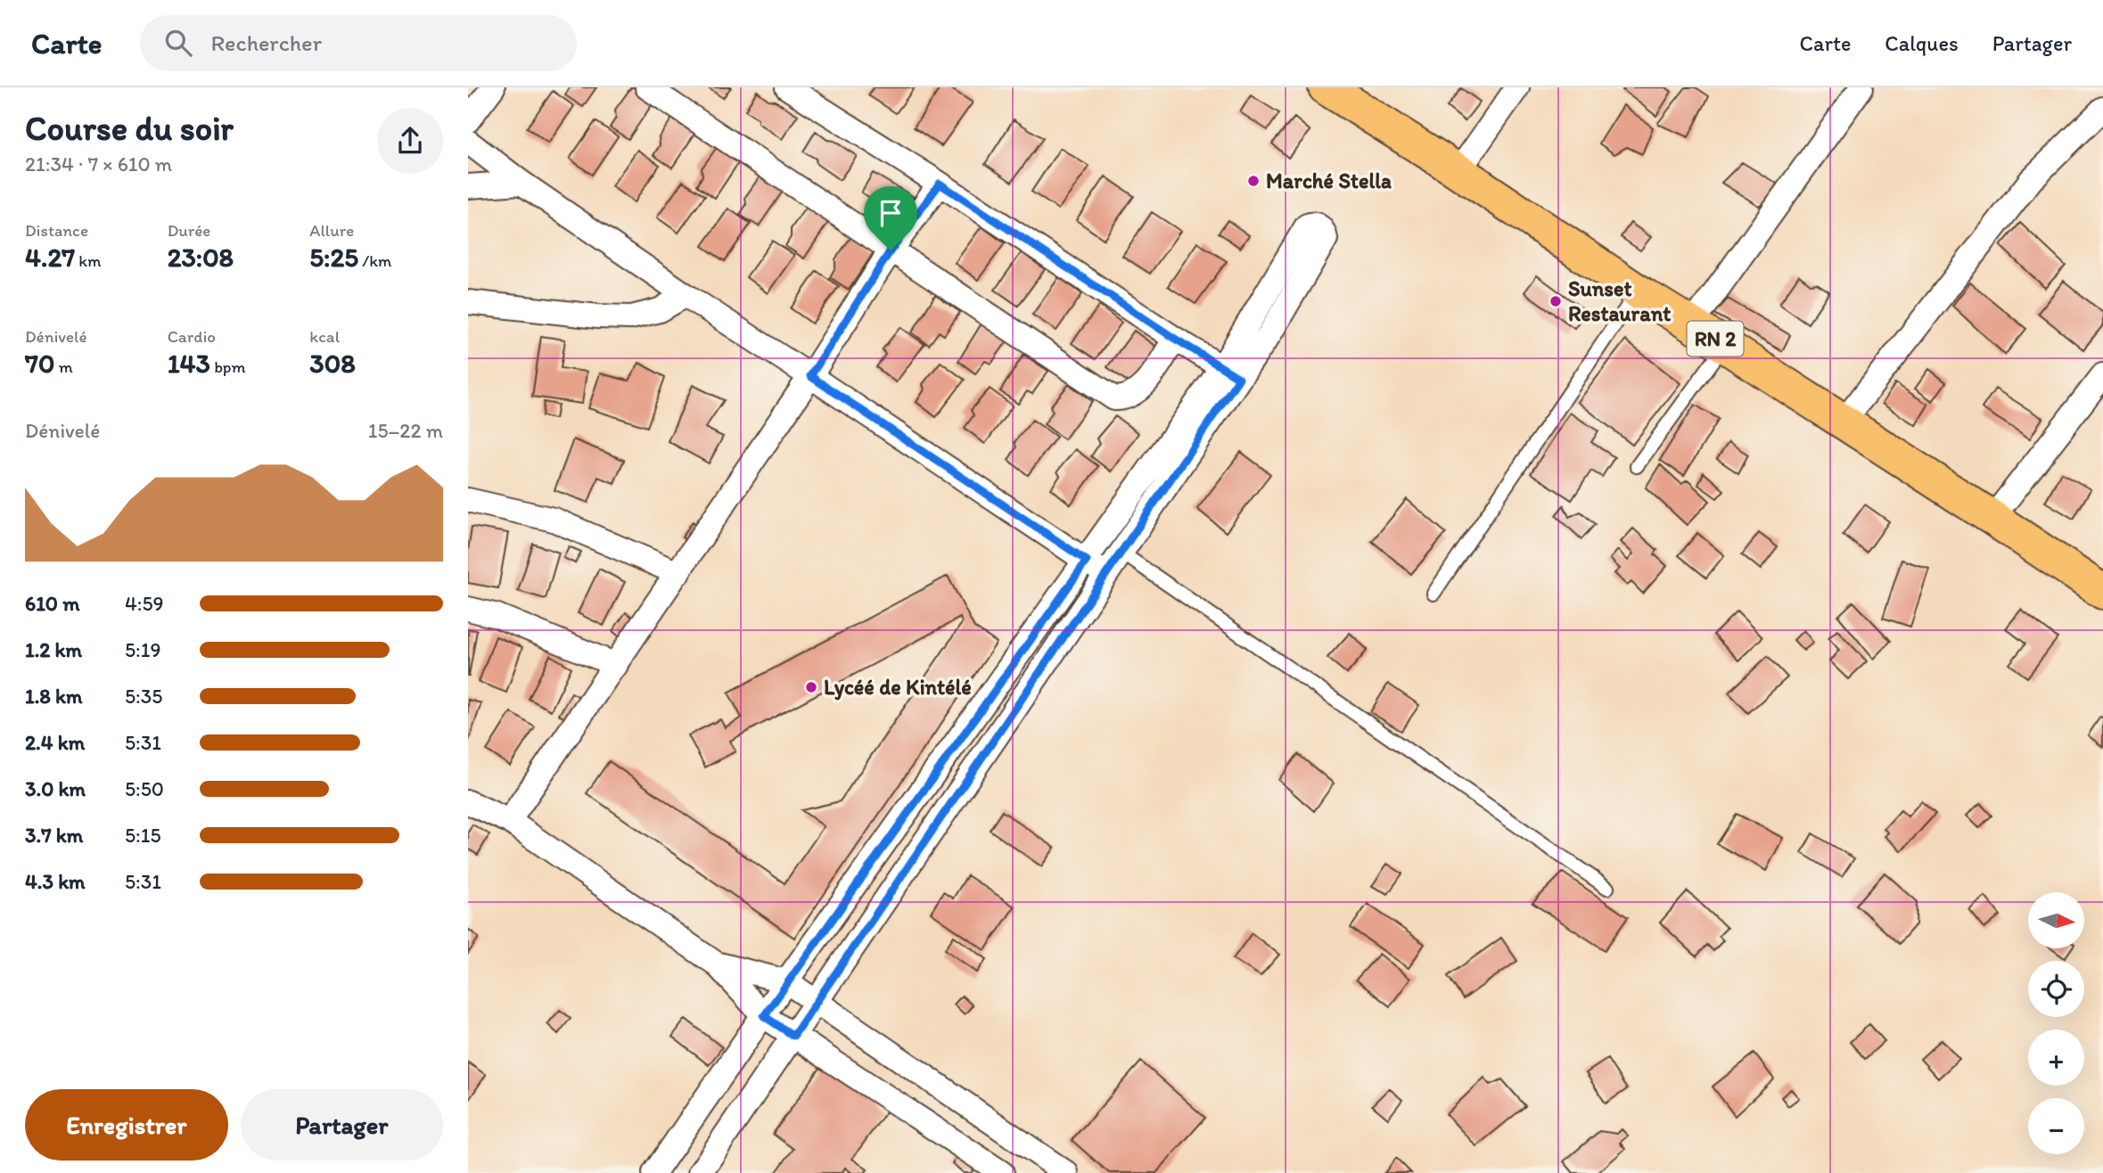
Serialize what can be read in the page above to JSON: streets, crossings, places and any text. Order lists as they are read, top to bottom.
{
  "streets": {
    "highway": ["RN 2"]
  },
  "places": ["Marché Stella", "Sunset Restaurant", "Lycéé de Kintélé"],
  "north": "right",
  "page": {
    "header": "Carte",
    "search": "Rechercher",
    "nav": ["Carte", "Calques", "Partager"],
    "heading": ["Course du soir", "21:34 · 7 × 610 m"],
    "stats": [
      ["Distance", "4.27 km"],
      ["Durée", "23:08"],
      ["Allure", "5:25 /km"],
      ["Dénivelé", "70 m"],
      ["Cardio", "143 bpm"],
      ["kcal", "308"]
    ],
    "chart": ["Dénivelé", "15–22 m"],
    "list": [
      {
        "name": "610 m",
        "note": "4:59"
      },
      {
        "name": "1.2 km",
        "note": "5:19"
      },
      {
        "name": "1.8 km",
        "note": "5:35"
      },
      {
        "name": "2.4 km",
        "note": "5:31"
      },
      {
        "name": "3.0 km",
        "note": "5:50"
      },
      {
        "name": "3.7 km",
        "note": "5:15"
      },
      {
        "name": "4.3 km",
        "note": "5:31"
      }
    ],
    "map_buttons": ["+", "−"],
    "buttons": ["Enregistrer", "Partager"]
  }
}
